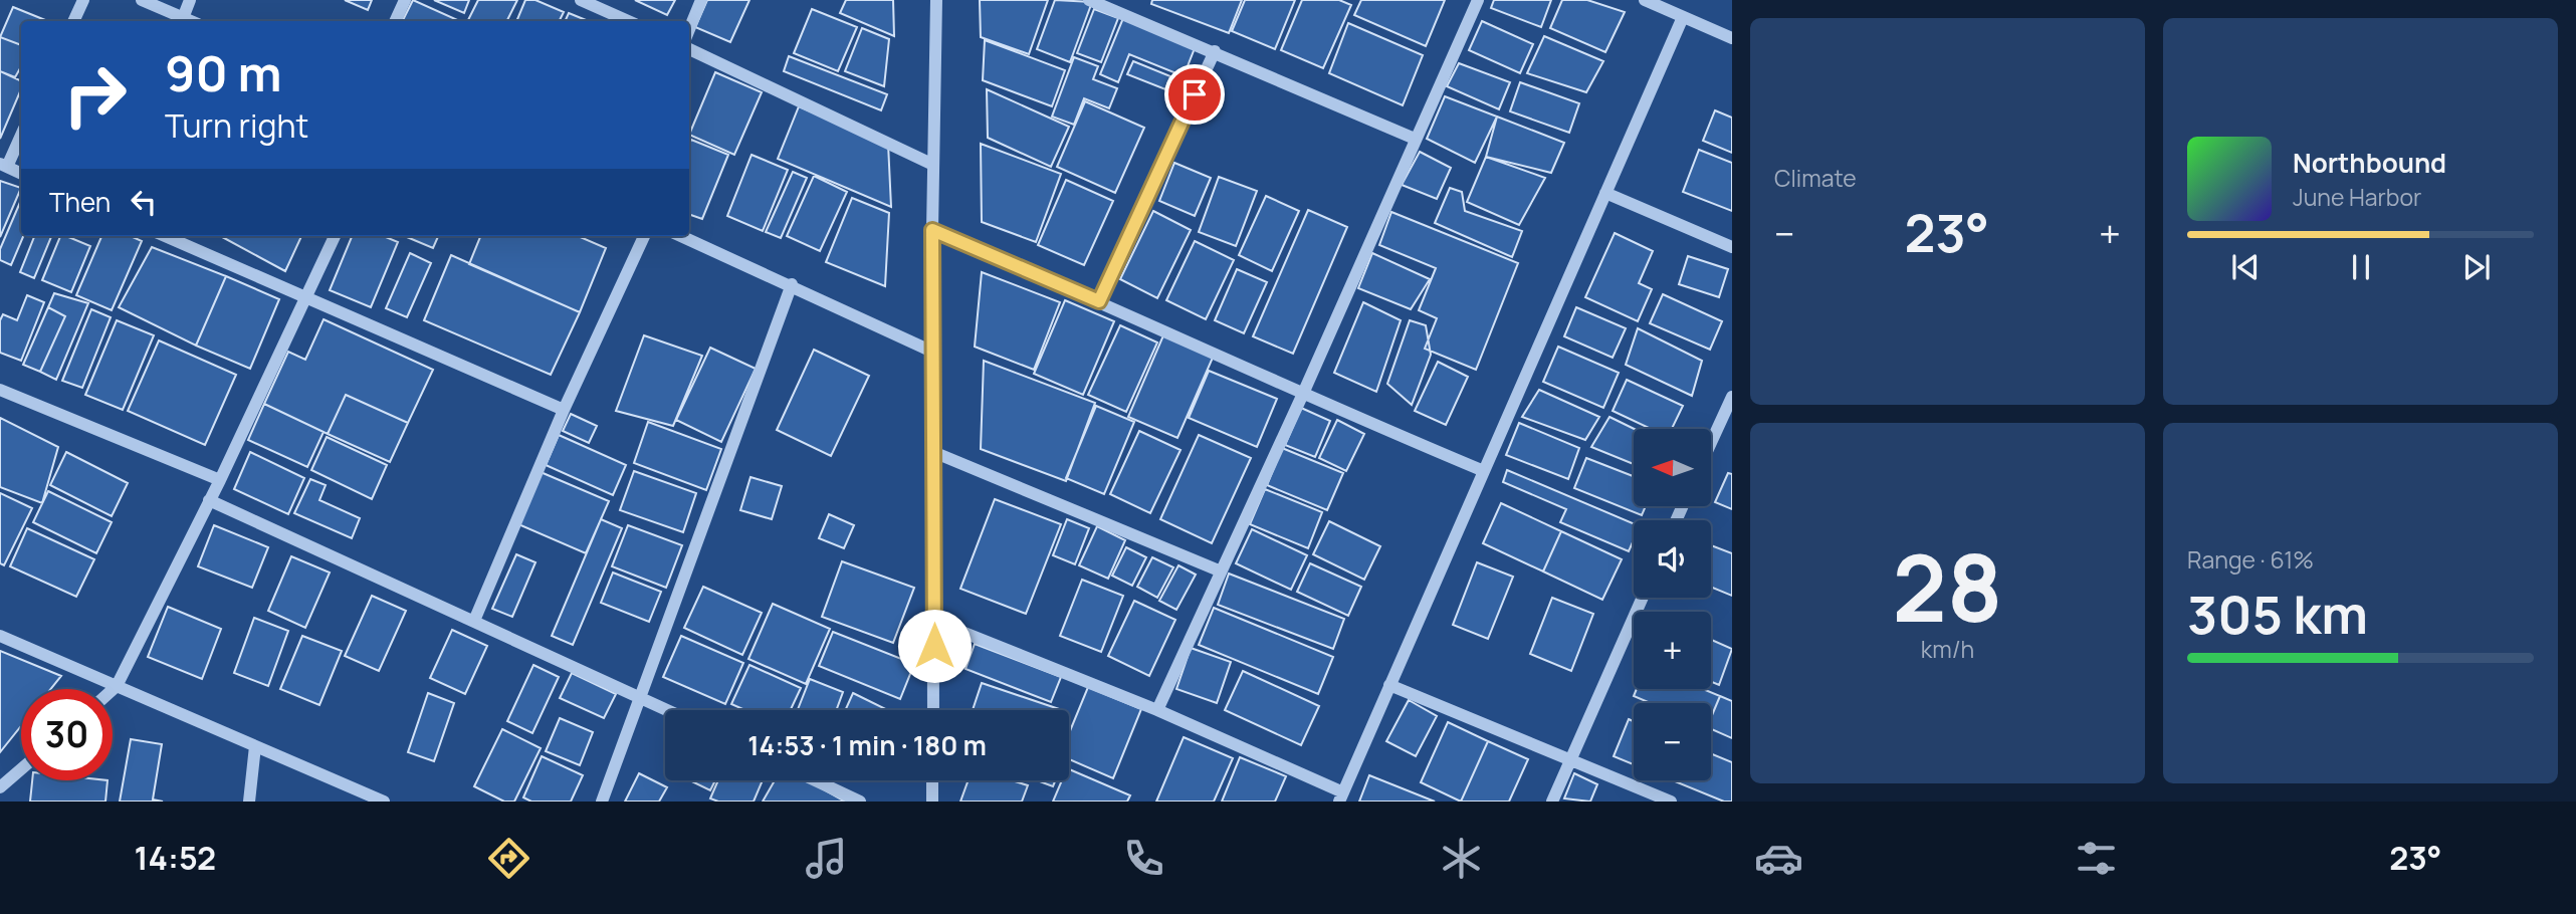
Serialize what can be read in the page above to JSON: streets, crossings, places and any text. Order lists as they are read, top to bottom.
{
  "north": "left",
  "page": {
    "tile": [
      "Climate",
      ["28", "km/h"],
      ["Range · 61%", "305 km"]
    ],
    "turn": ["90 m", "Turn right"],
    "song": ["Northbound", "June Harbor"],
    "then": "Then",
    "heat": ["−", "23°", "+"],
    "map_buttons": ["+", "−"],
    "limit": "30",
    "trip": "14:53 · 1 min · 180 m",
    "tabs": ["14:52", "23°"]
  }
}
